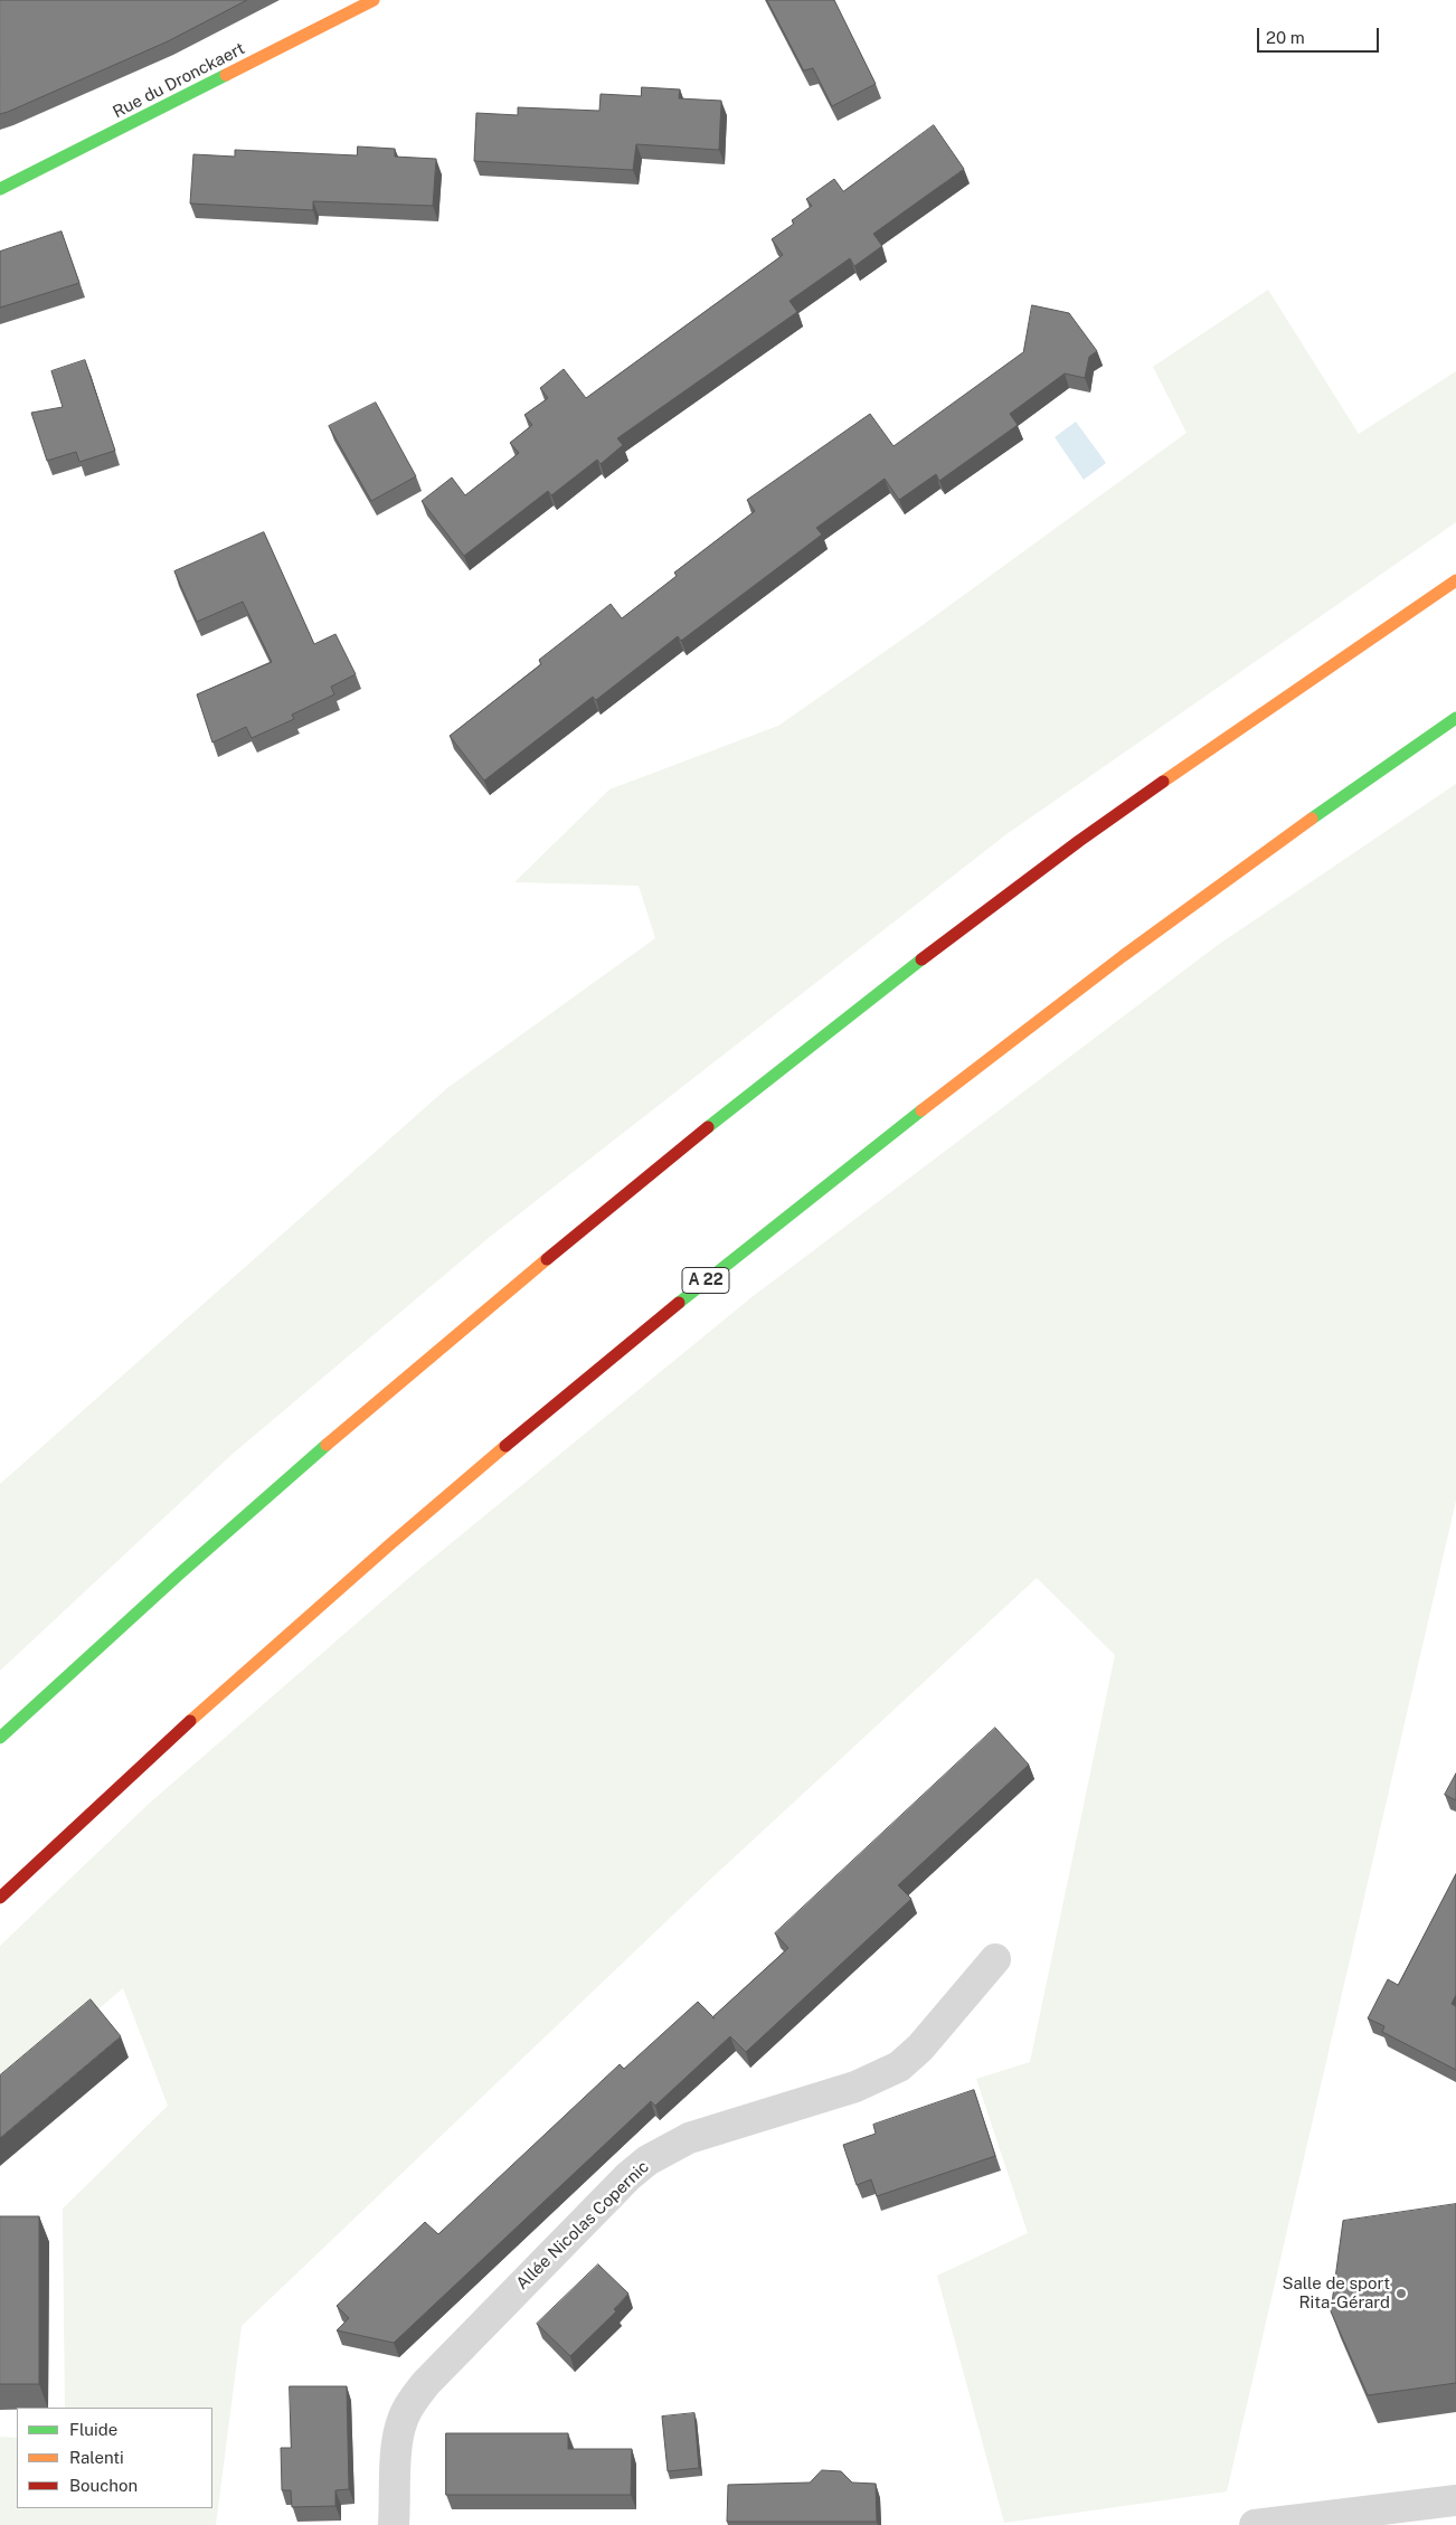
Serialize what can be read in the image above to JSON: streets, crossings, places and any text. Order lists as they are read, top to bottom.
{
  "streets": {
    "main road": ["Rue du Dronckaert", "A 22"],
    "street": ["Allée Nicolas Copernic"]
  },
  "places": ["Salle de sport Rita-Gérard"],
  "legend": ["Fluide", "Ralenti", "Bouchon"],
  "scale_bar": "20 m"
}
